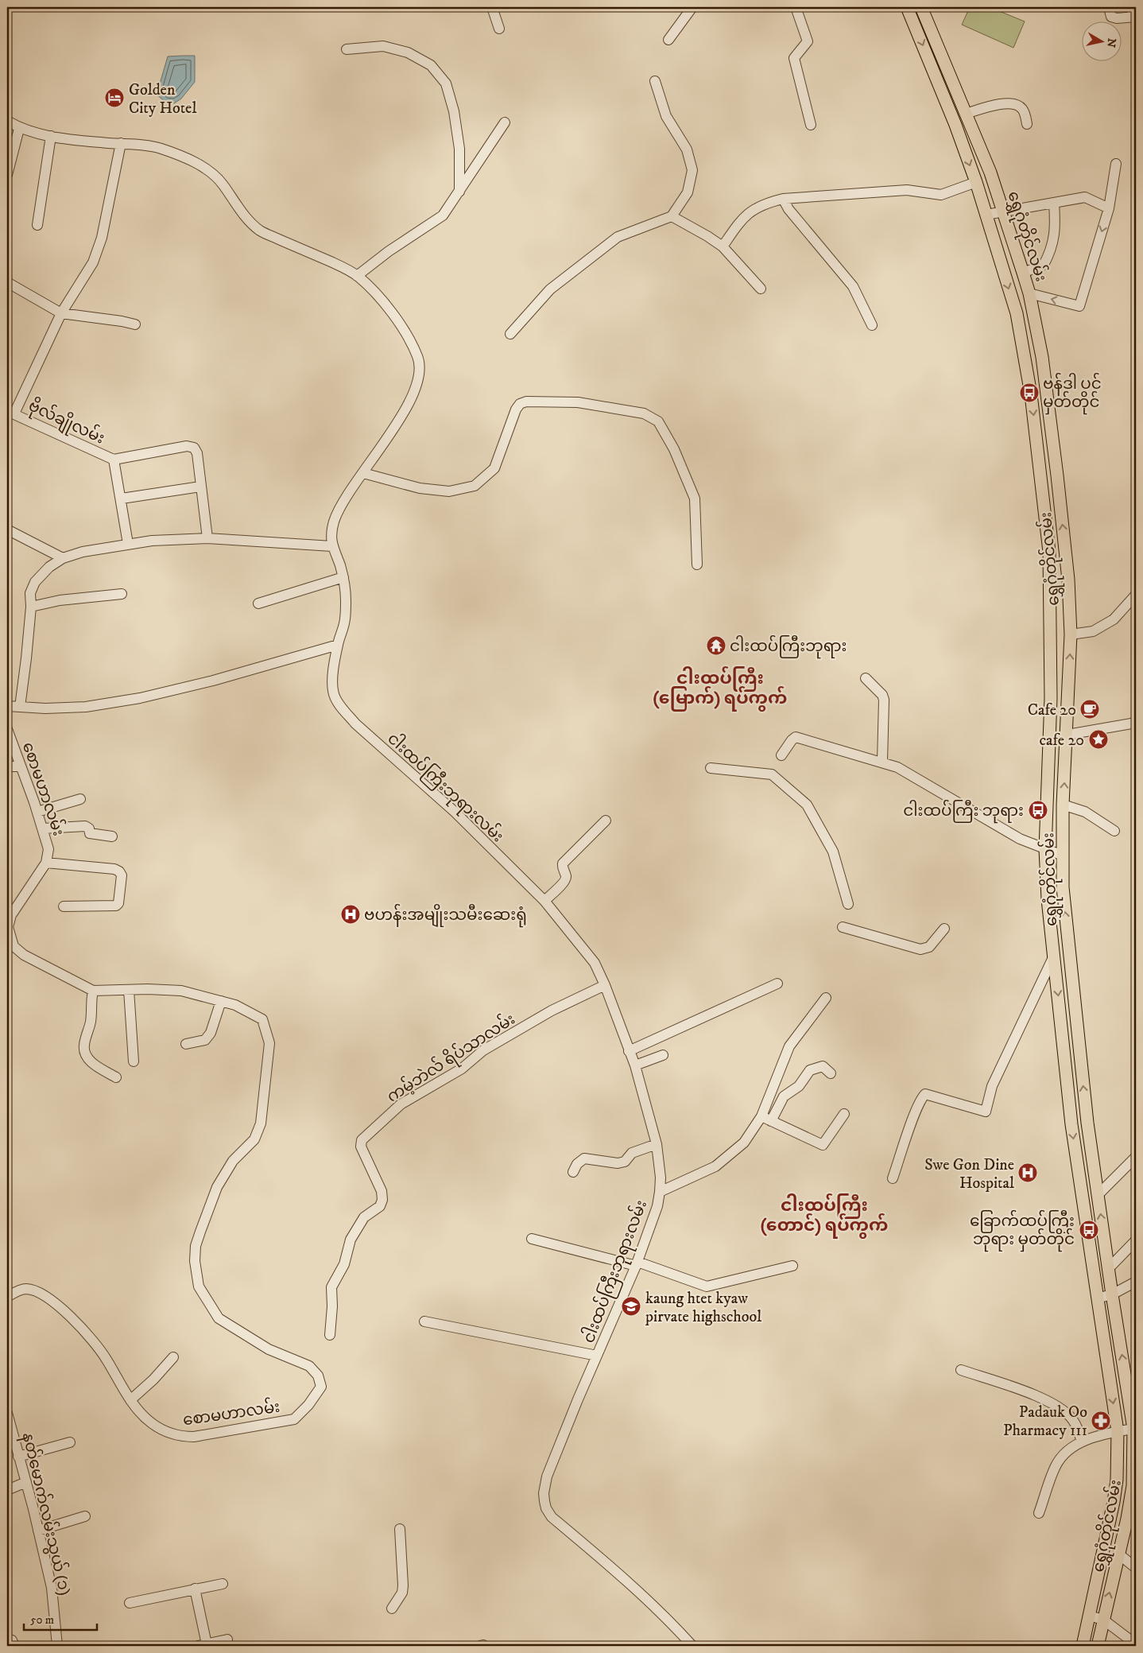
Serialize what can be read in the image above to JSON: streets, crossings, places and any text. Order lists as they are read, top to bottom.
{
  "streets": {
    "main road": ["ရွှေဂုံတိုင်လမ်း"],
    "street": [
      "ဗိုလ်ချိုလမ်း",
      "ငါးထပ်ကြီးဘုရားလမ်း",
      "စောမဟာလမ်း",
      "ကမ့်ဘဲလ် ရိပ်သာလမ်း",
      "နတ်မောက်လမ်းသွယ် (၁)"
    ]
  },
  "crossings": [
    ["ငါးထပ်ကြီးဘုရားလမ်း", "ကမ့်ဘဲလ် ရိပ်သာလမ်း"]
  ],
  "districts": ["ငါးထပ်ကြီး (မြောက်) ရပ်ကွက်", "ငါးထပ်ကြီး (တောင်) ရပ်ကွက်"],
  "places": {
    "hotel": ["Golden City Hotel"],
    "bus stop": ["ဗန်ဒါ ပင် မှတ်တိုင်", "ငါးထပ်ကြီး ဘုရား", "ခြောက်ထပ်ကြီး ဘုရား မှတ်တိုင်"],
    "temple": ["ငါးထပ်ကြီးဘုရား"],
    "cafe": ["Cafe 20"],
    "place": ["cafe 20"],
    "hospital": ["ဗဟန်းအမျိုးသမီးဆေးရုံ", "Swe Gon Dine Hospital"],
    "school or university": ["kaung htet kyaw pirvate highschool"],
    "pharmacy": ["Padauk Oo Pharmacy 111"]
  },
  "scale_bar": "50 m",
  "north": "right"
}
